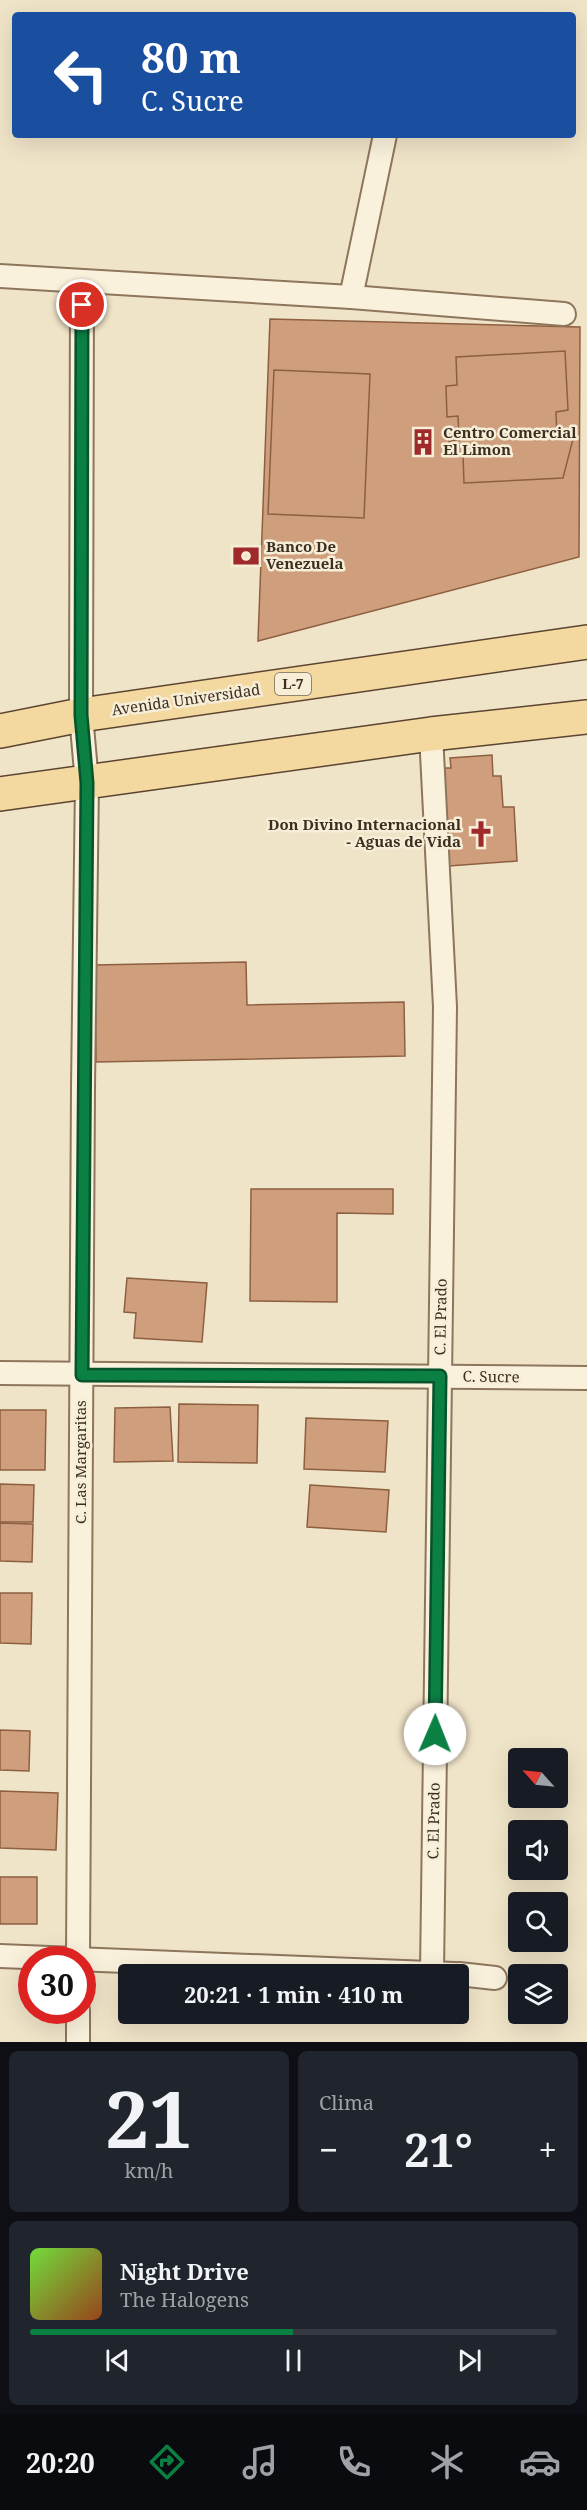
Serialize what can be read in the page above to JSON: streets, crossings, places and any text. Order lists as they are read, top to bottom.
{
  "streets": {
    "main road": ["L-7", "Avenida Universidad"],
    "street": ["C. El Prado", "C. Sucre", "C. Las Margaritas"]
  },
  "crossings": [
    ["Avenida Universidad", "C. Las Margaritas"],
    ["C. El Prado", "C. Sucre"],
    ["C. Sucre", "C. Las Margaritas"]
  ],
  "places": {
    "building": ["Centro Comercial El Limon"],
    "bank": ["Banco De Venezuela"],
    "church": ["Don Divino Internacional - Aguas de Vida"]
  },
  "north": "top left",
  "page": {
    "turn": ["80 m", "C. Sucre"],
    "limit": "30",
    "trip": "20:21 · 1 min · 410 m",
    "tile": [
      ["21", "km/h"],
      "Clima"
    ],
    "heat": ["−", "21°", "+"],
    "song": ["Night Drive", "The Halogens"],
    "tabs": "20:20"
  }
}
